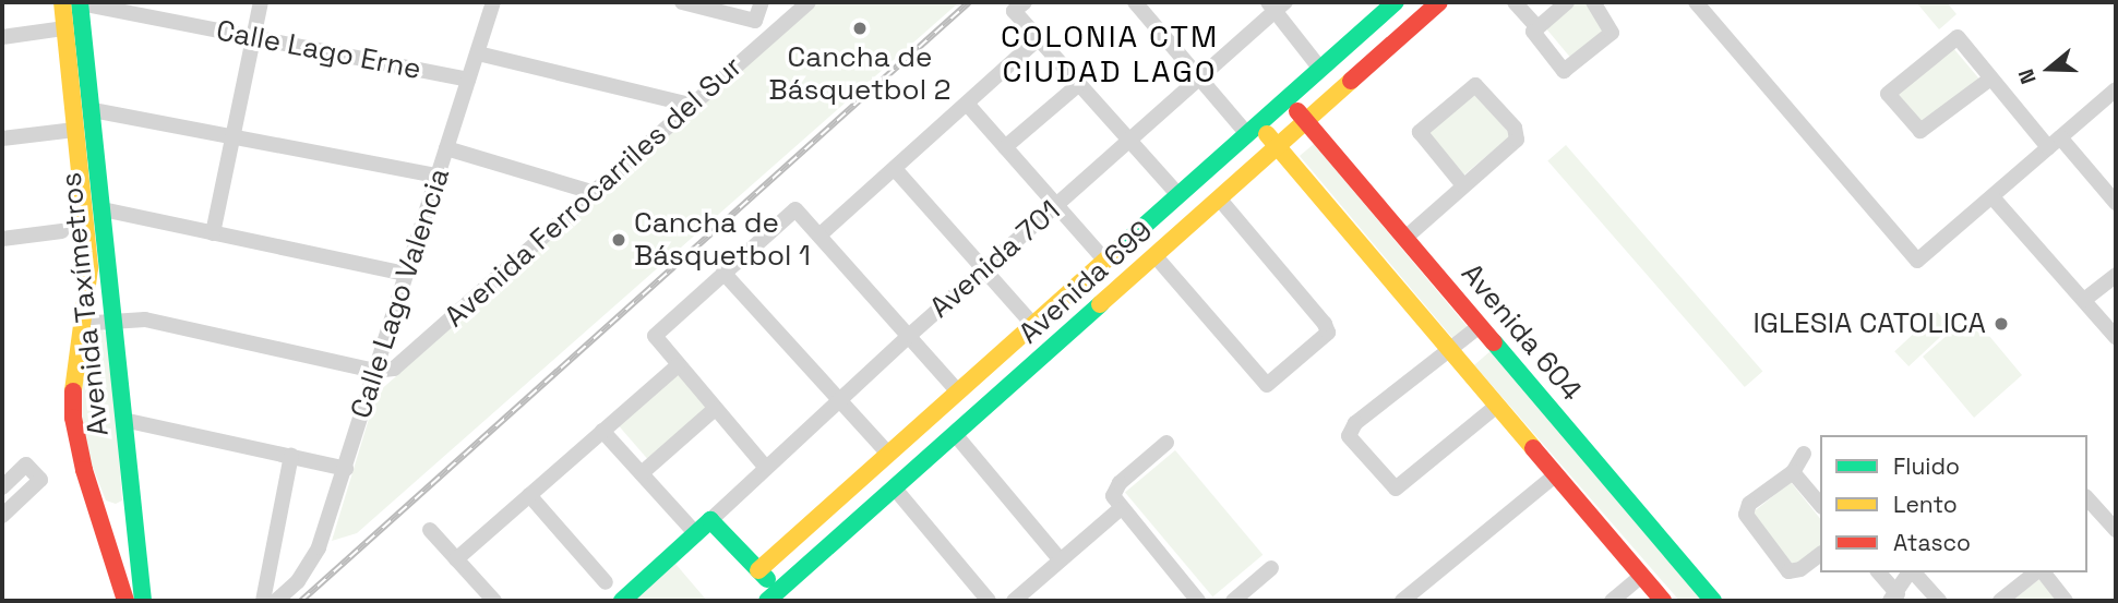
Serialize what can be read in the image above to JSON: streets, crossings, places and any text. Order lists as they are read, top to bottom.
{
  "streets": {
    "street": [
      "Calle Lago Erne",
      "Avenida Ferrocarriles del Sur",
      "Avenida 701",
      "Avenida 699",
      "Calle Lago Valencia",
      "Avenida Taxímetros",
      "Avenida 604"
    ]
  },
  "crossings": [
    ["Calle Lago Erne", "Calle Lago Valencia"],
    ["Calle Lago Erne", "Avenida Taxímetros"],
    ["Avenida Ferrocarriles del Sur", "Calle Lago Valencia"],
    ["Avenida 699", "Avenida 604"]
  ],
  "districts": ["COLONIA CTM CIUDAD LAGO"],
  "places": ["Cancha de Básquetbol 2", "Cancha de Básquetbol 1", "IGLESIA CATOLICA"],
  "legend": ["Fluido", "Lento", "Atasco"],
  "north": "left"
}
